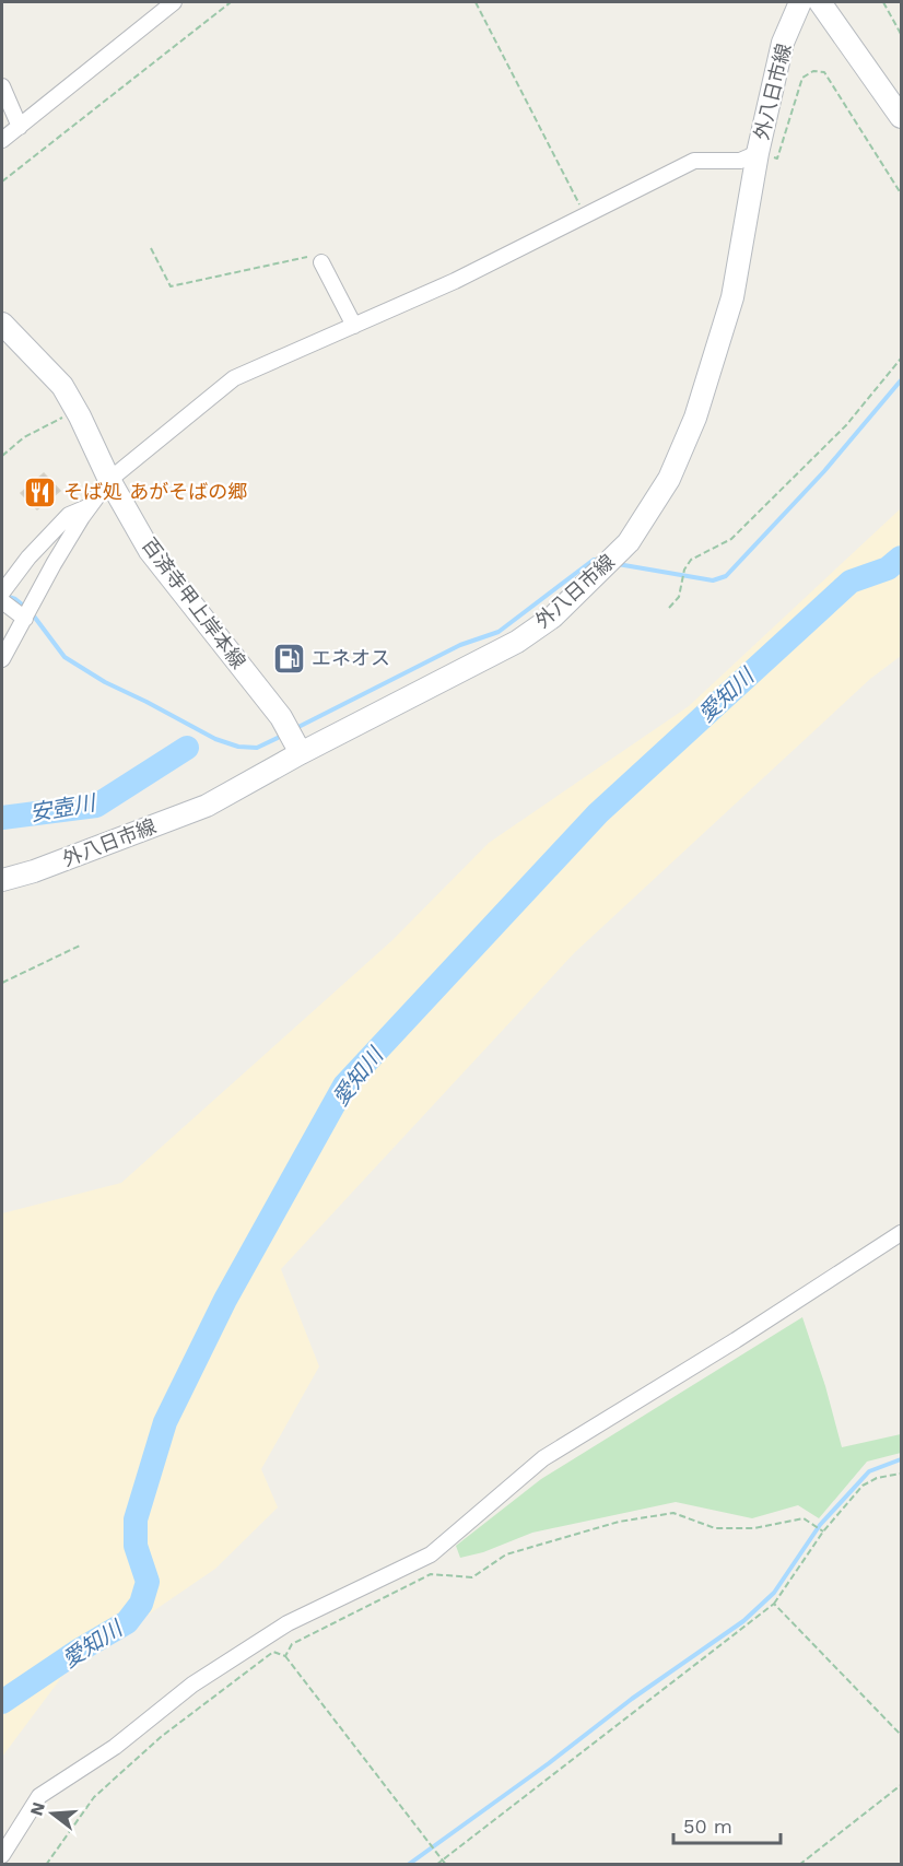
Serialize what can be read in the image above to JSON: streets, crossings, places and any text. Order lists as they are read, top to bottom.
{
  "streets": {
    "main road": ["外八日市線", "百済寺甲上岸本線"]
  },
  "crossings": [
    ["外八日市線", "百済寺甲上岸本線"]
  ],
  "water": ["愛知川", "安壺川"],
  "places": {
    "restaurant": ["そば処 あがそばの郷"],
    "fuel station": ["エネオス"]
  },
  "scale_bar": "50 m",
  "north": "left"
}
